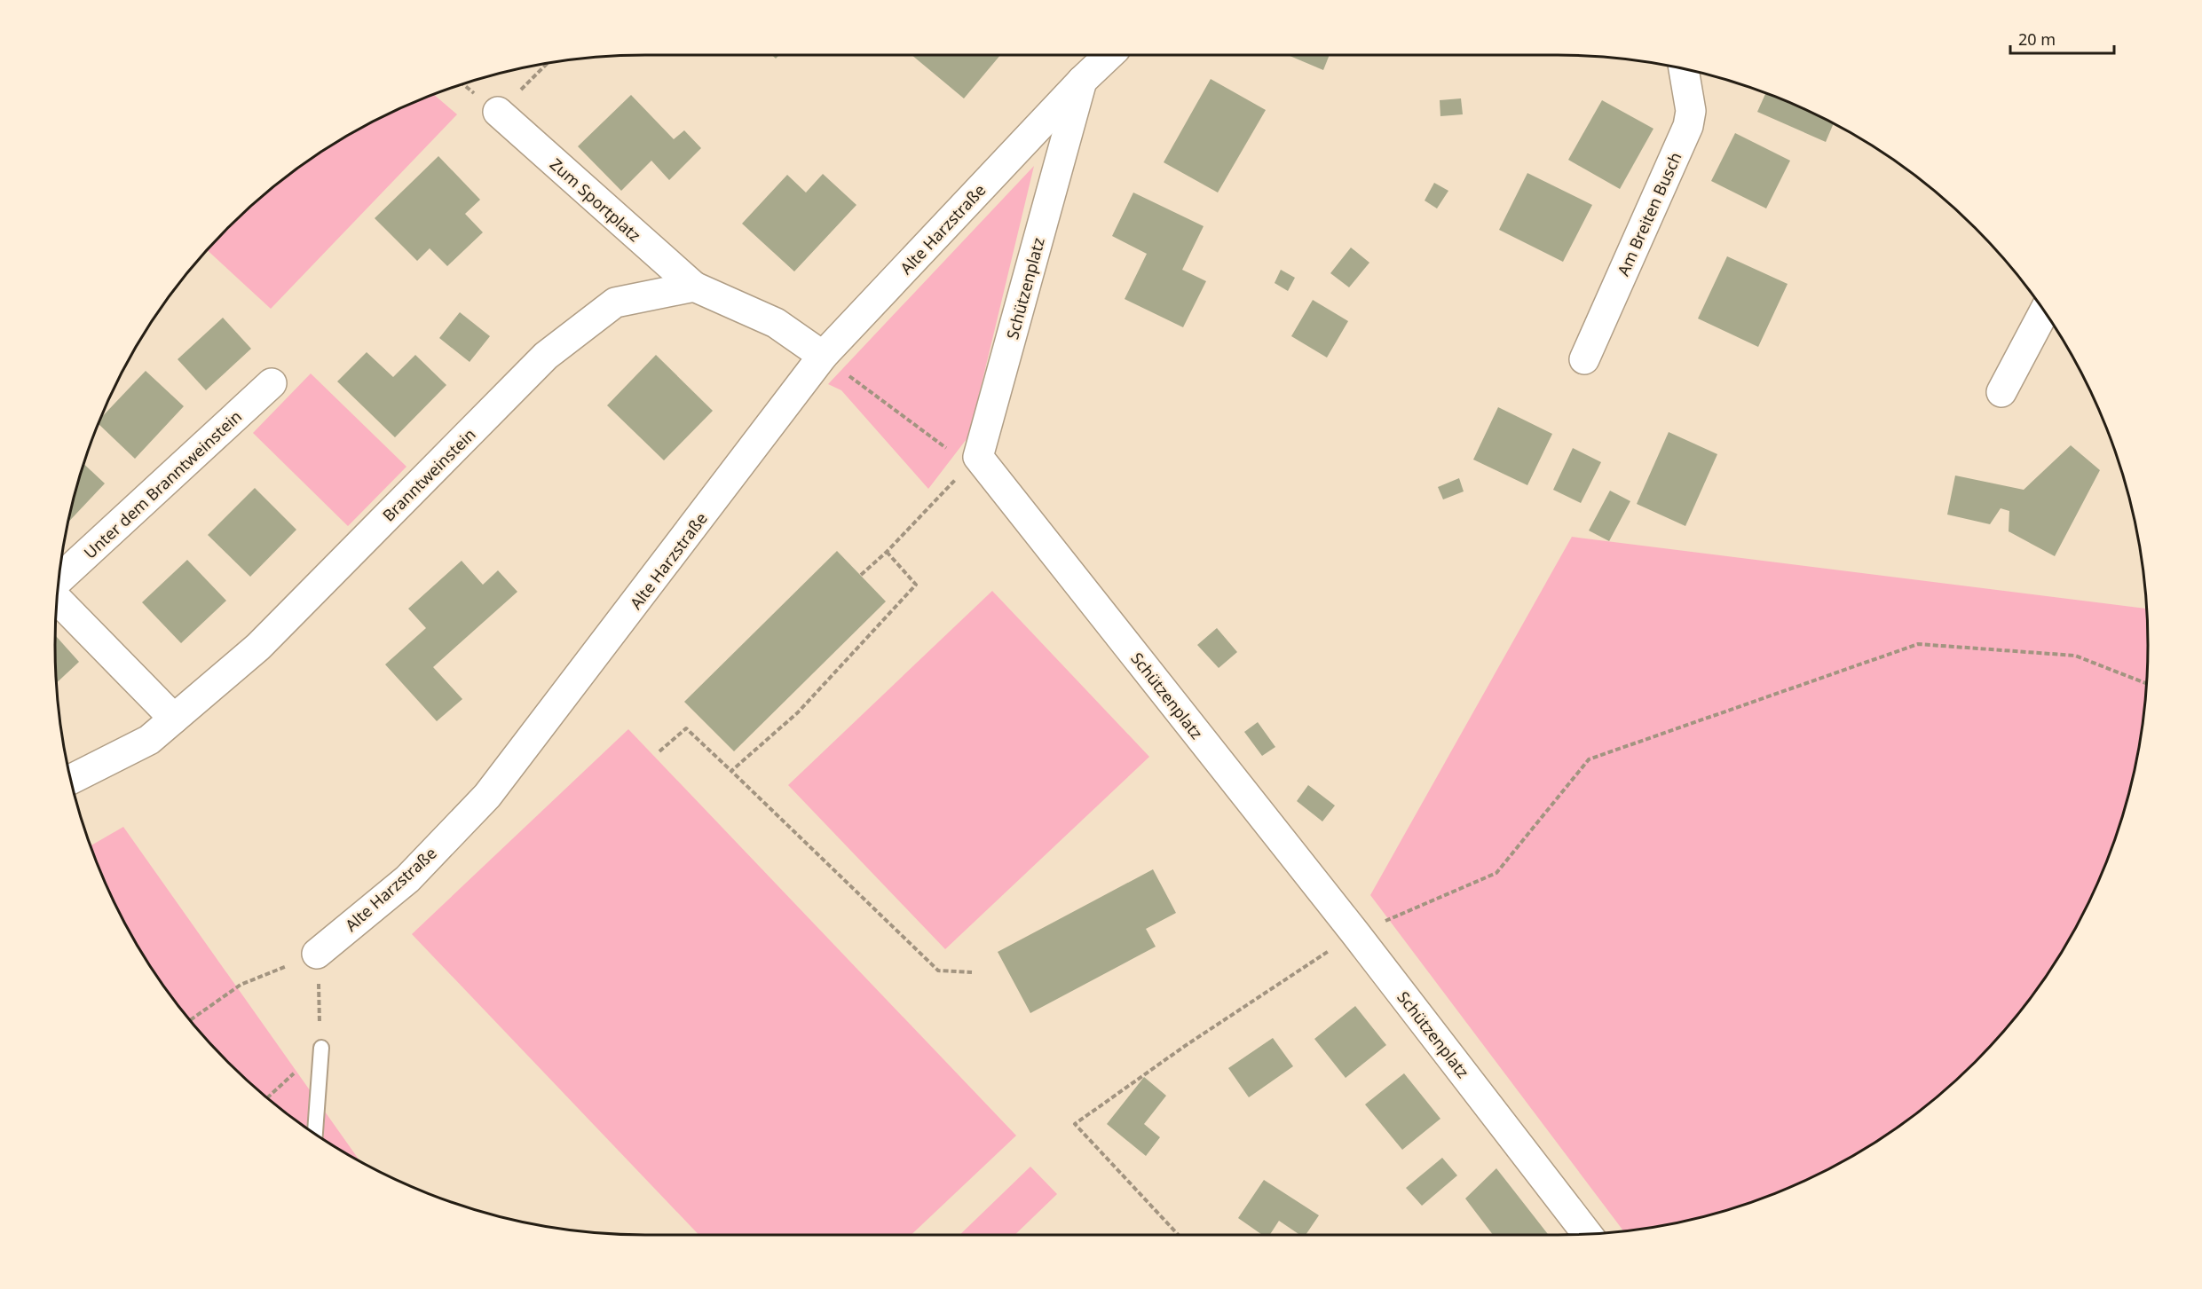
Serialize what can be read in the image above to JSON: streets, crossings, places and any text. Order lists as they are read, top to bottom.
{
  "streets": {
    "street": [
      "Zum Sportplatz",
      "Am Breiten Busch",
      "Alte Harzstraße",
      "Schützenplatz",
      "Branntweinstein",
      "Unter dem Branntweinstein"
    ]
  },
  "crossings": [
    ["Zum Sportplatz", "Branntweinstein"],
    ["Alte Harzstraße", "Schützenplatz"]
  ],
  "scale_bar": "20 m"
}
